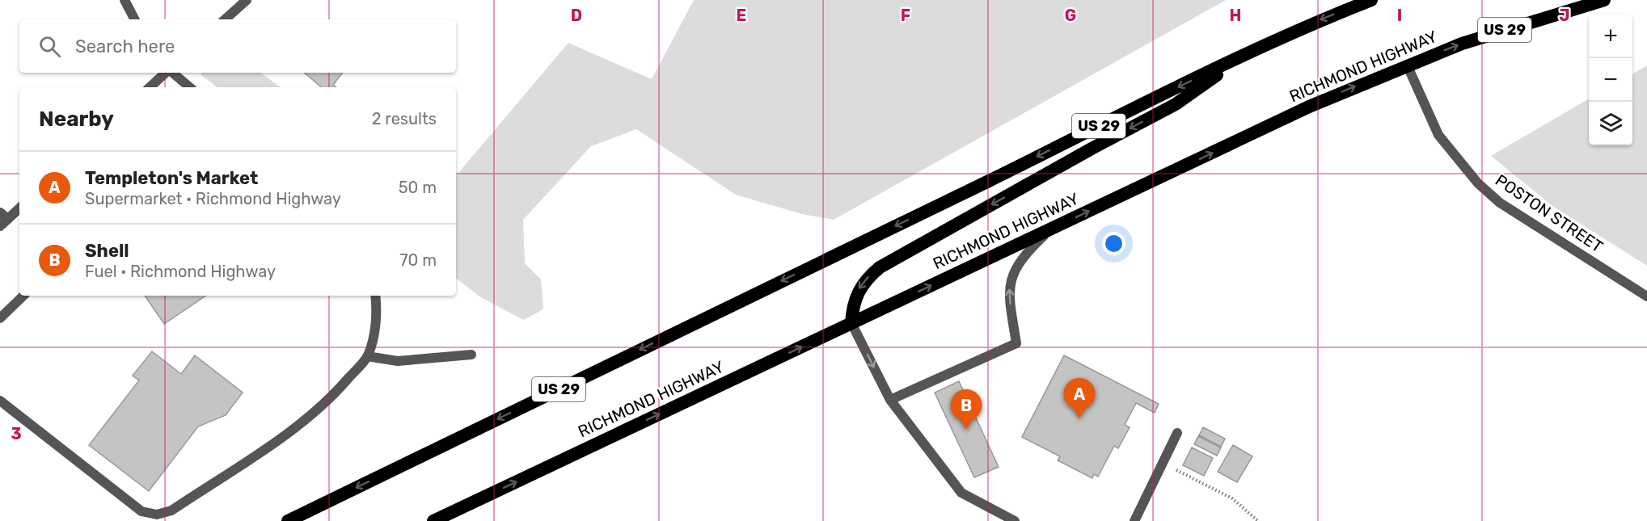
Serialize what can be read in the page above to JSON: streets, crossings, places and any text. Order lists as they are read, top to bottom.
{
  "streets": {
    "highway": ["US 29", "RICHMOND HIGHWAY"],
    "street": ["POSTON STREET"]
  },
  "crossings": [
    ["RICHMOND HIGHWAY", "POSTON STREET"]
  ],
  "page": {
    "map_buttons": ["+", "−"],
    "search": "Search here",
    "heading": ["Nearby", "2 results"],
    "list": [
      {
        "mark": "A",
        "name": "Templeton's Market",
        "note": "Supermarket · Richmond Highway",
        "value": "50 m"
      },
      {
        "mark": "B",
        "name": "Shell",
        "note": "Fuel · Richmond Highway",
        "value": "70 m"
      }
    ],
    "pins": ["A", "B"]
  },
  "grid": {
    "columns": [
      "D",
      "E",
      "F",
      "G",
      "H",
      "I",
      "J"
    ],
    "rows": ["3"]
  }
}
